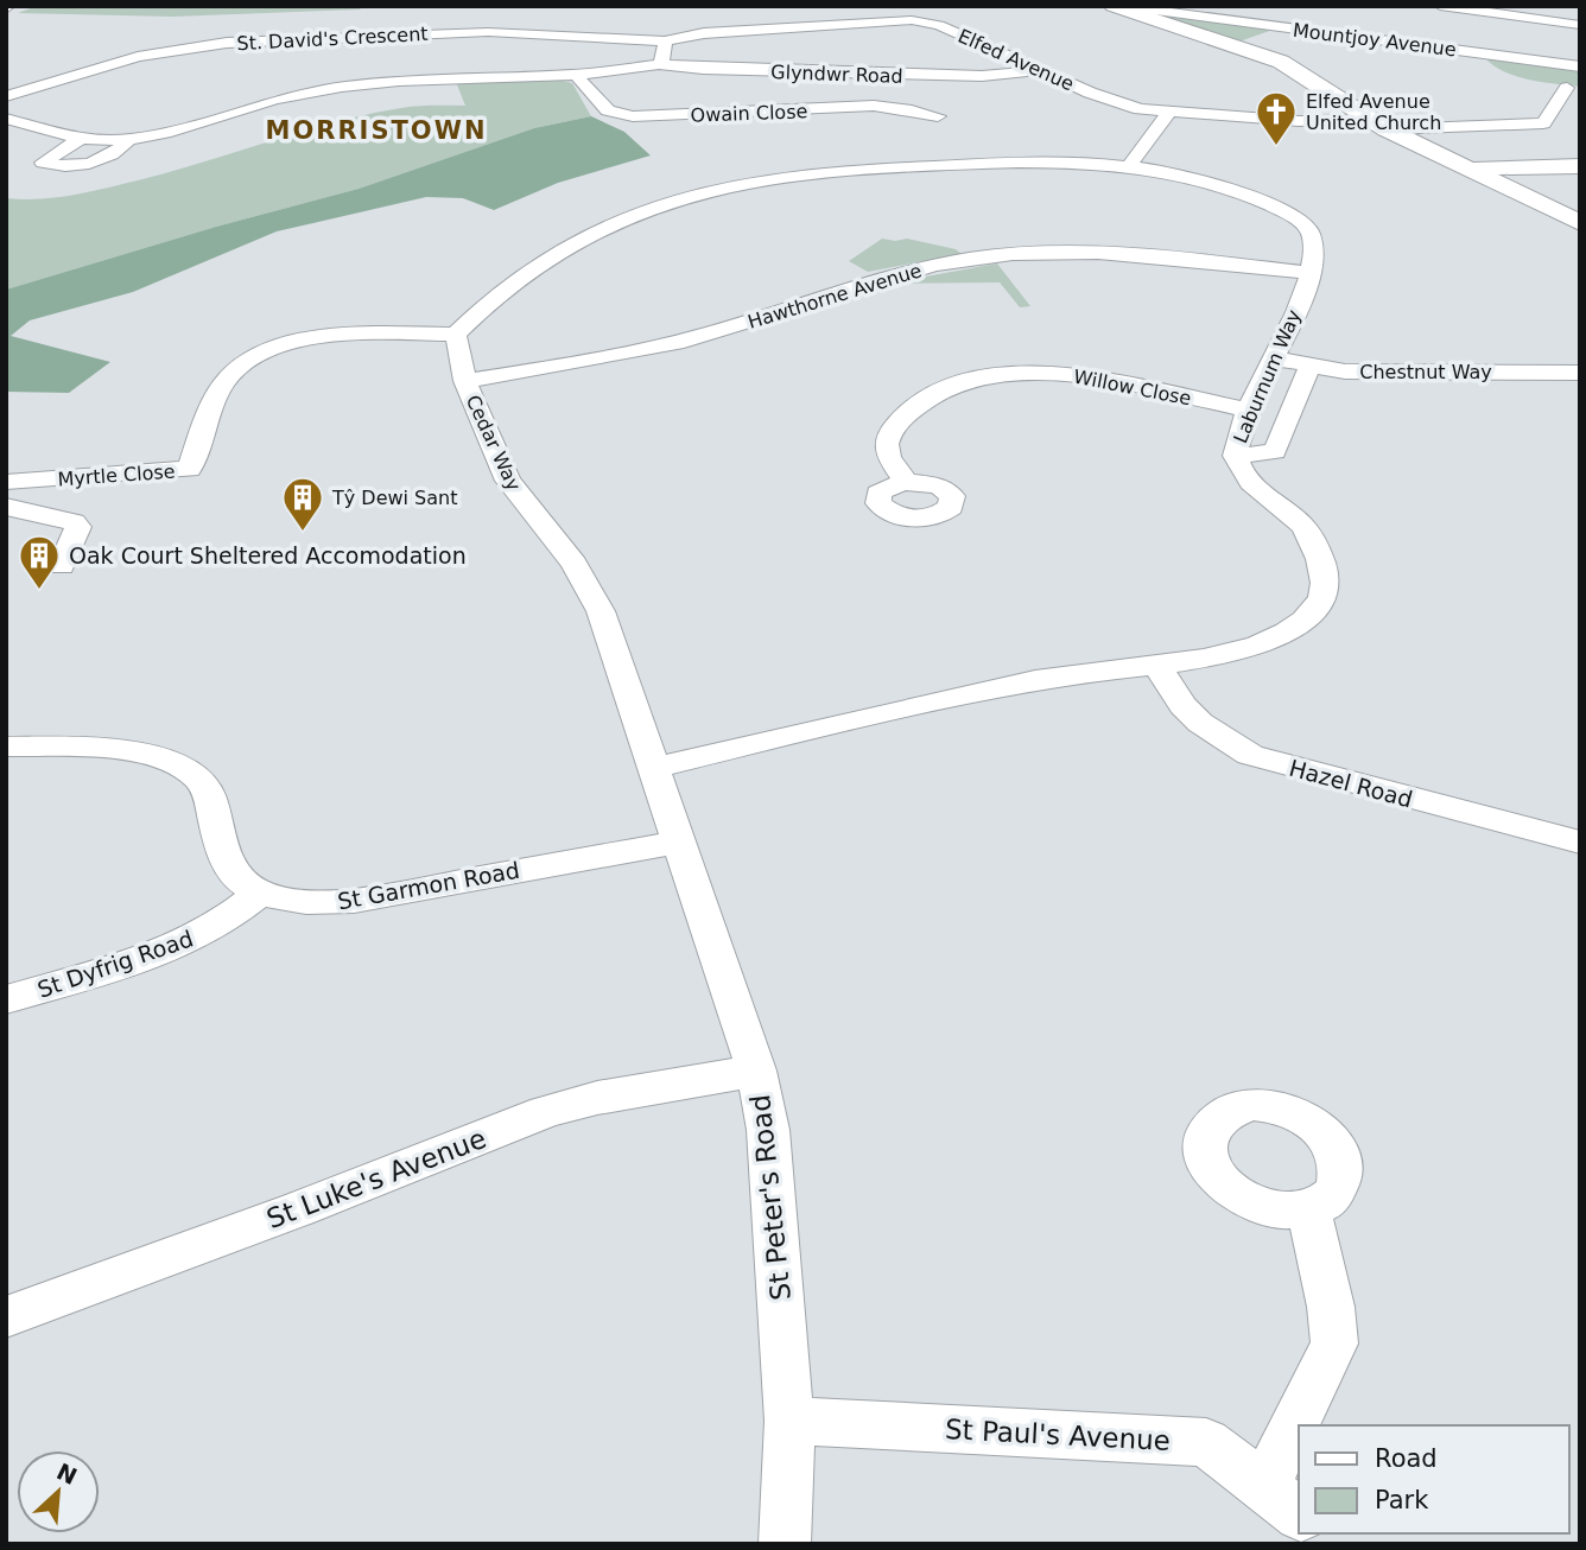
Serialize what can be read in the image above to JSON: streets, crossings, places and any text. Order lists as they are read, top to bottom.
{
  "streets": {
    "street": [
      "St. David's Crescent",
      "Mountjoy Avenue",
      "Elfed Avenue",
      "Glyndwr Road",
      "Owain Close",
      "Hawthorne Avenue",
      "Chestnut Way",
      "Laburnum Way",
      "Willow Close",
      "Cedar Way",
      "Myrtle Close",
      "Hazel Road",
      "St Garmon Road",
      "St Dyfrig Road",
      "St Luke's Avenue",
      "St Peter's Road",
      "St Paul's Avenue"
    ]
  },
  "crossings": [
    ["St. David's Crescent", "Elfed Avenue"],
    ["St. David's Crescent", "Glyndwr Road"],
    ["St. David's Crescent", "Owain Close"],
    ["Elfed Avenue", "Glyndwr Road"],
    ["Hawthorne Avenue", "Laburnum Way"],
    ["Hawthorne Avenue", "Cedar Way"],
    ["Chestnut Way", "Laburnum Way"],
    ["Laburnum Way", "Willow Close"],
    ["Laburnum Way", "Hazel Road"],
    ["Cedar Way", "Myrtle Close"],
    ["Cedar Way", "St Peter's Road"],
    ["St Garmon Road", "St Dyfrig Road"],
    ["St Garmon Road", "St Peter's Road"],
    ["St Luke's Avenue", "St Peter's Road"],
    ["St Peter's Road", "St Paul's Avenue"]
  ],
  "districts": ["MORRISTOWN"],
  "places": {
    "church": ["Elfed Avenue United Church"],
    "building": ["Tŷ Dewi Sant", "Oak Court Sheltered Accomodation"]
  },
  "legend": ["Road", "Park"],
  "north": "top right"
}
